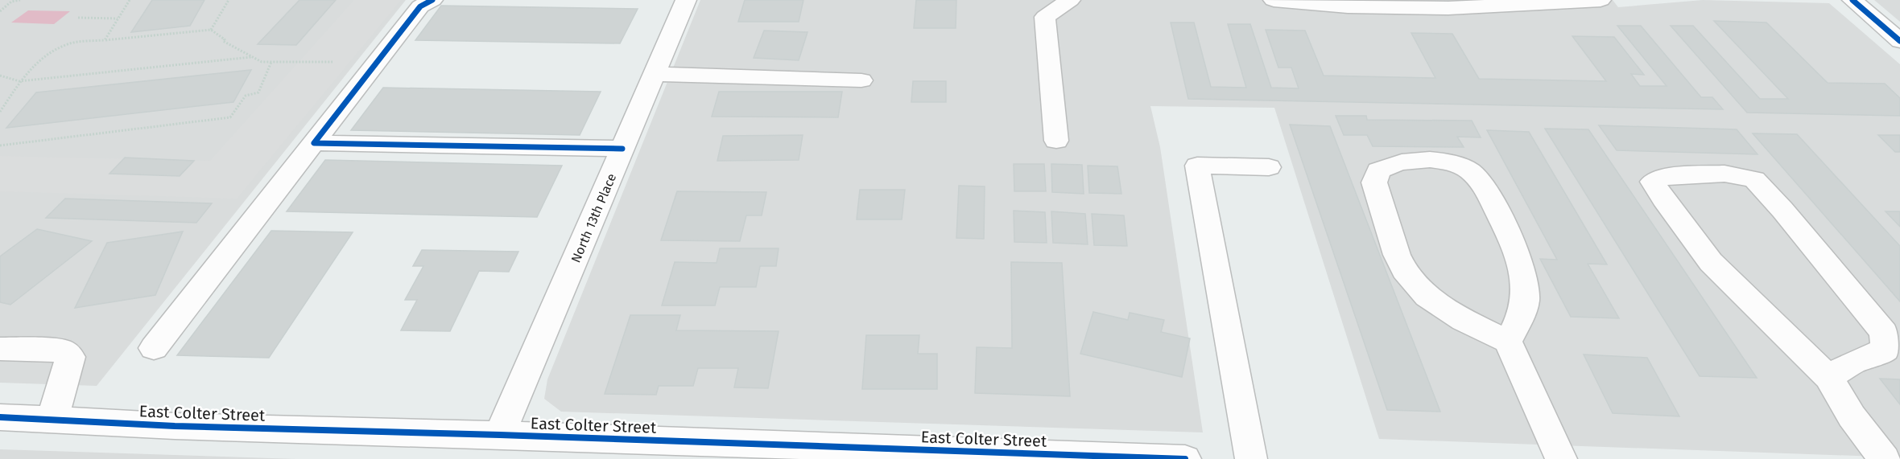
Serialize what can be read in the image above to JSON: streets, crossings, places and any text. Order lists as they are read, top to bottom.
{
  "streets": {
    "street": ["North 13th Place", "East Colter Street"]
  },
  "crossings": [
    ["North 13th Place", "East Colter Street"]
  ]
}
